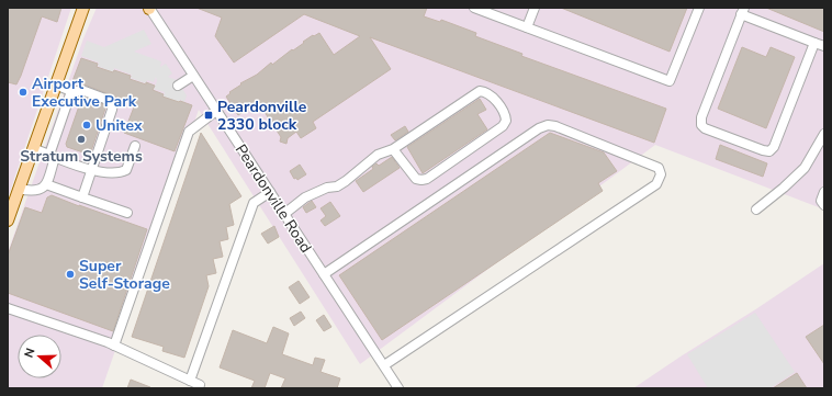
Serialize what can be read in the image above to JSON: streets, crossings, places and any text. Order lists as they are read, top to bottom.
{
  "streets": {
    "street": ["Peardonville Road"]
  },
  "places": {
    "other": [
      "Airport Executive Park",
      "Unitex",
      "Stratum Systems",
      "Super Self-Storage"
    ],
    "transit": ["Peardonville 2330 block"]
  },
  "north": "left"
}
